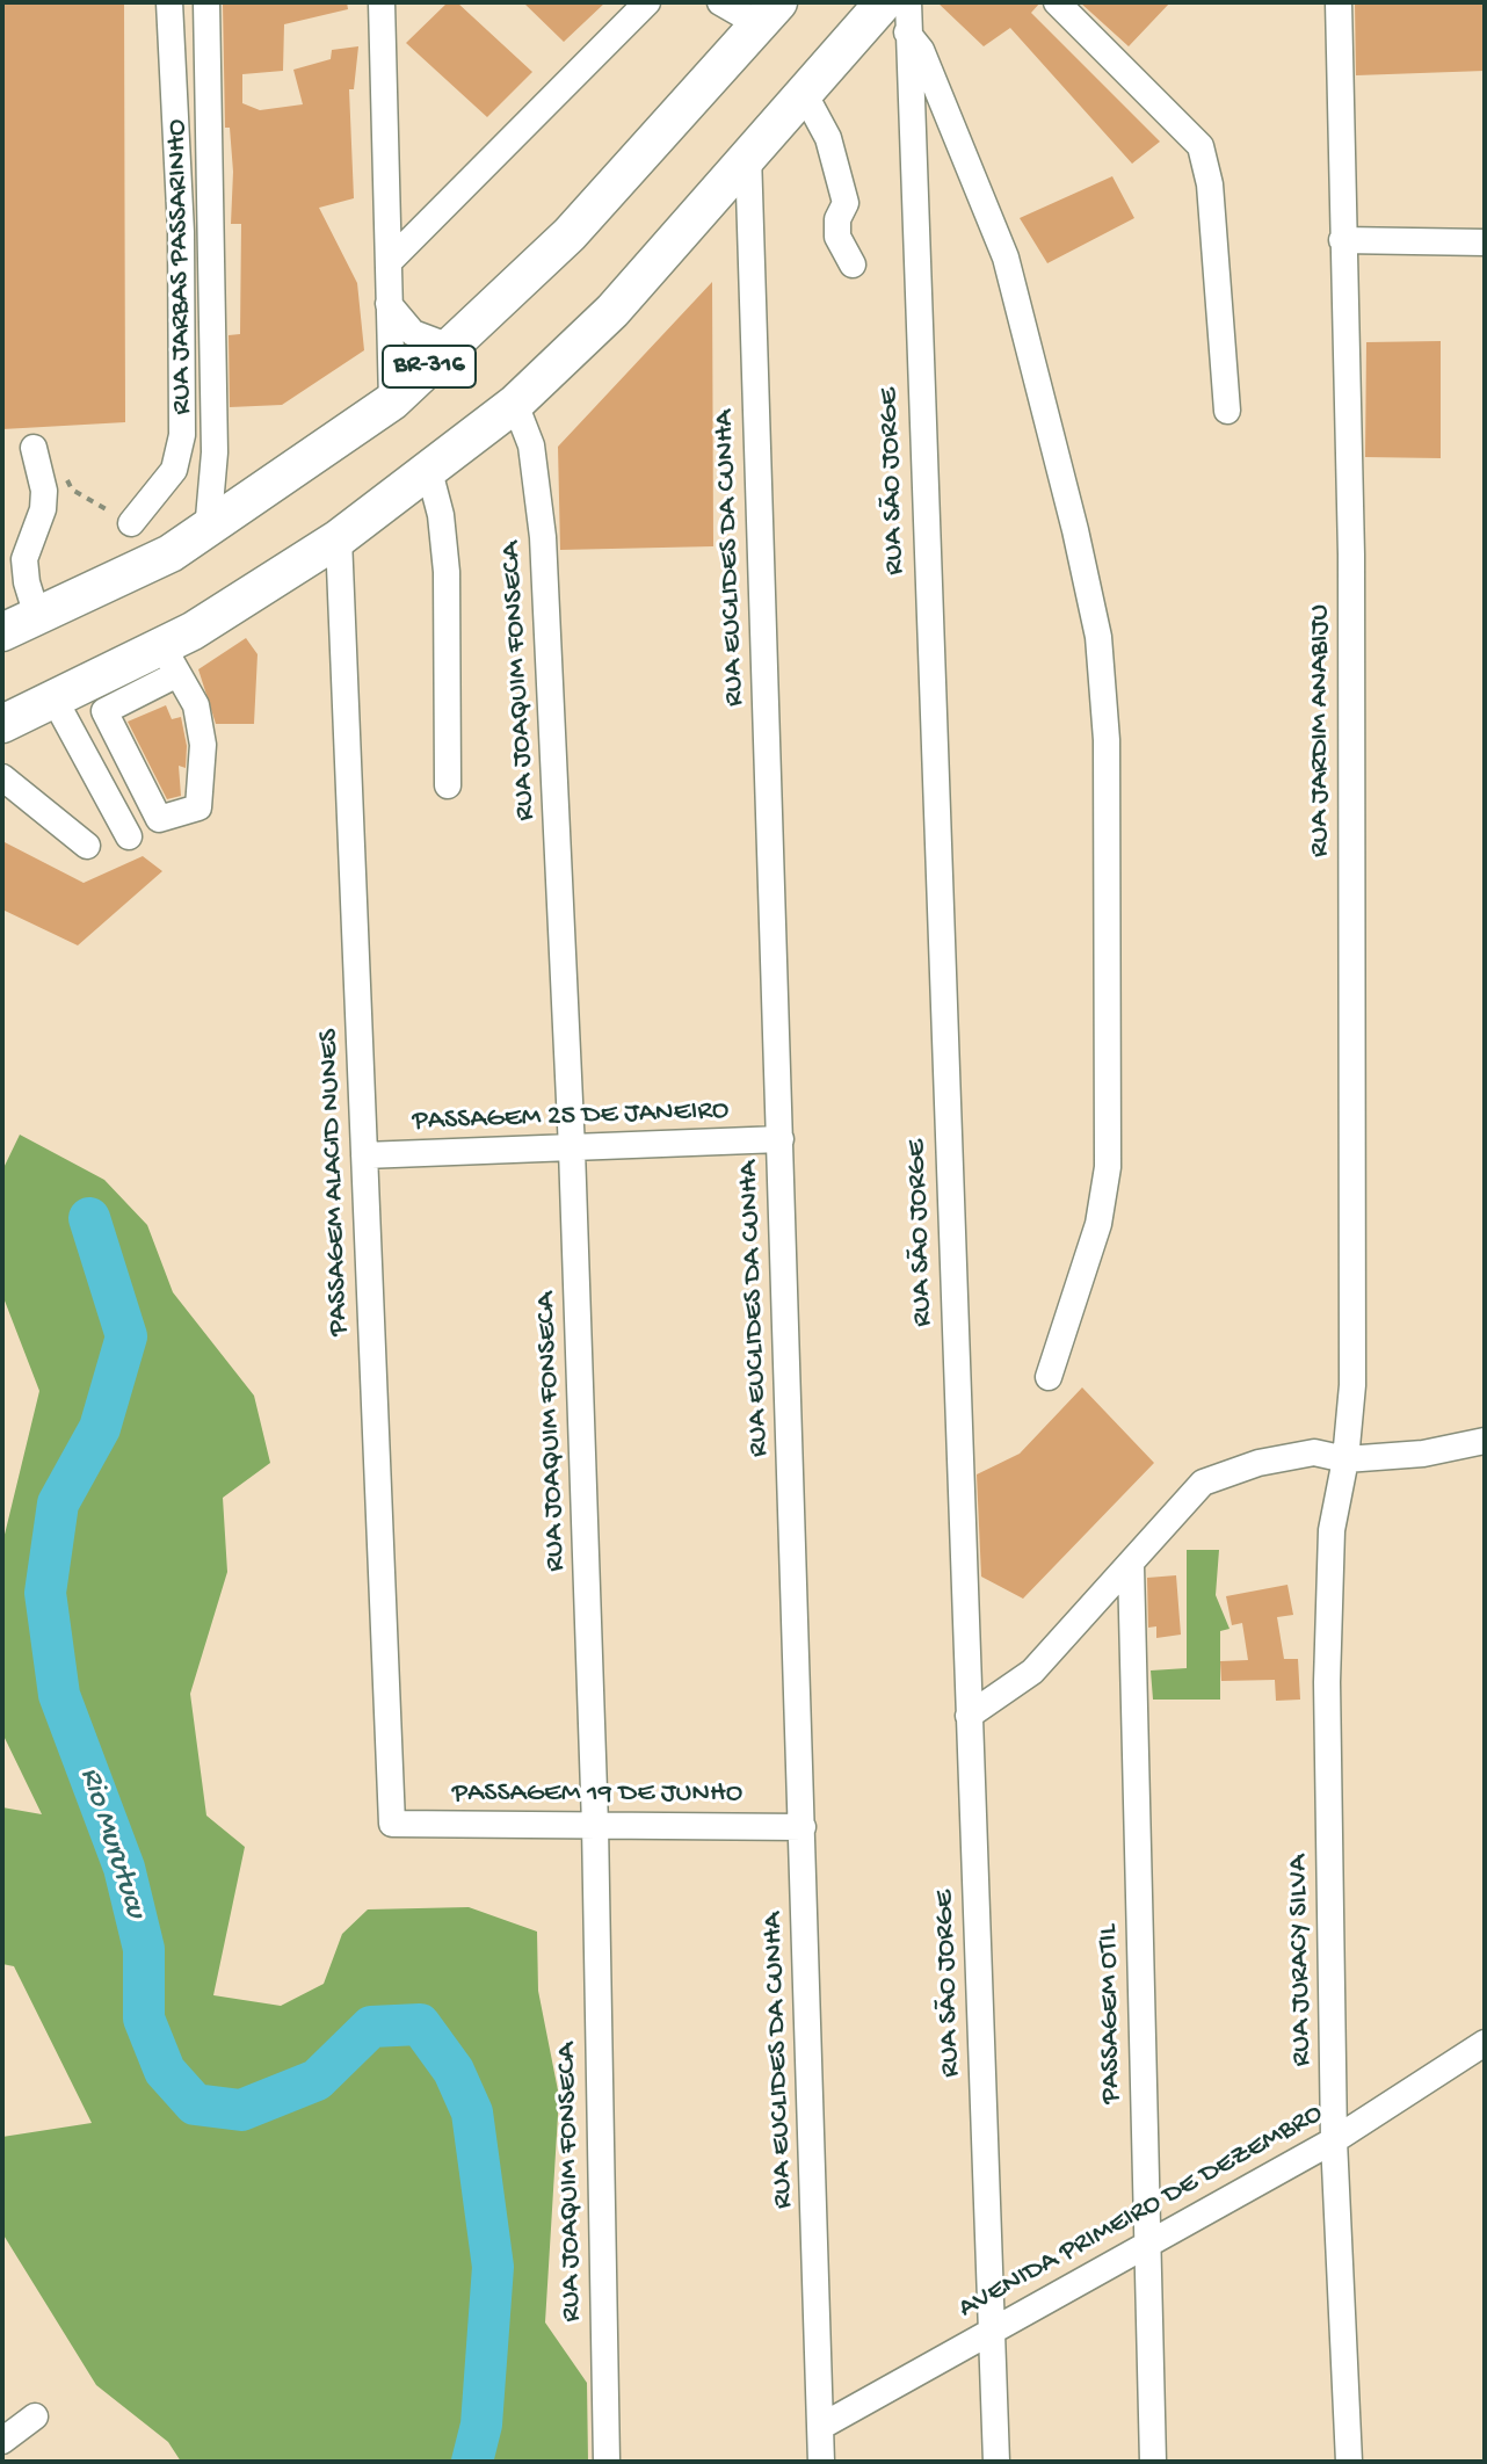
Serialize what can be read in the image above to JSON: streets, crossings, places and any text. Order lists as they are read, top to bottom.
{
  "streets": {
    "highway": ["BR-316"],
    "street": [
      "RUA JARBAS PASSARINHO",
      "RUA SÃO JORGE",
      "RUA EUCLIDES DA CUNHA",
      "RUA JOAQUIM FONSECA",
      "RUA JARDIM ANABIJU",
      "PASSAGEM 25 DE JANEIRO",
      "PASSAGEM ALACID NUNES",
      "PASSAGEM 19 DE JUNHO",
      "RUA JURACY SILVA",
      "PASSAGEM OTIL",
      "AVENIDA PRIMEIRO DE DEZEMBRO"
    ]
  },
  "crossings": [
    ["RUA JARBAS PASSARINHO", "BR-316"],
    ["BR-316", "RUA SÃO JORGE"],
    ["BR-316", "RUA EUCLIDES DA CUNHA"],
    ["BR-316", "RUA JOAQUIM FONSECA"],
    ["BR-316", "PASSAGEM ALACID NUNES"],
    ["RUA SÃO JORGE", "AVENIDA PRIMEIRO DE DEZEMBRO"],
    ["RUA EUCLIDES DA CUNHA", "PASSAGEM 25 DE JANEIRO"],
    ["RUA EUCLIDES DA CUNHA", "PASSAGEM 19 DE JUNHO"],
    ["RUA EUCLIDES DA CUNHA", "AVENIDA PRIMEIRO DE DEZEMBRO"],
    ["RUA JOAQUIM FONSECA", "PASSAGEM 25 DE JANEIRO"],
    ["RUA JOAQUIM FONSECA", "PASSAGEM 19 DE JUNHO"],
    ["RUA JARDIM ANABIJU", "RUA JURACY SILVA"],
    ["PASSAGEM 25 DE JANEIRO", "PASSAGEM ALACID NUNES"],
    ["PASSAGEM ALACID NUNES", "PASSAGEM 19 DE JUNHO"],
    ["RUA JURACY SILVA", "AVENIDA PRIMEIRO DE DEZEMBRO"],
    ["PASSAGEM OTIL", "AVENIDA PRIMEIRO DE DEZEMBRO"]
  ],
  "water": ["Rio Murutucu"]
}
